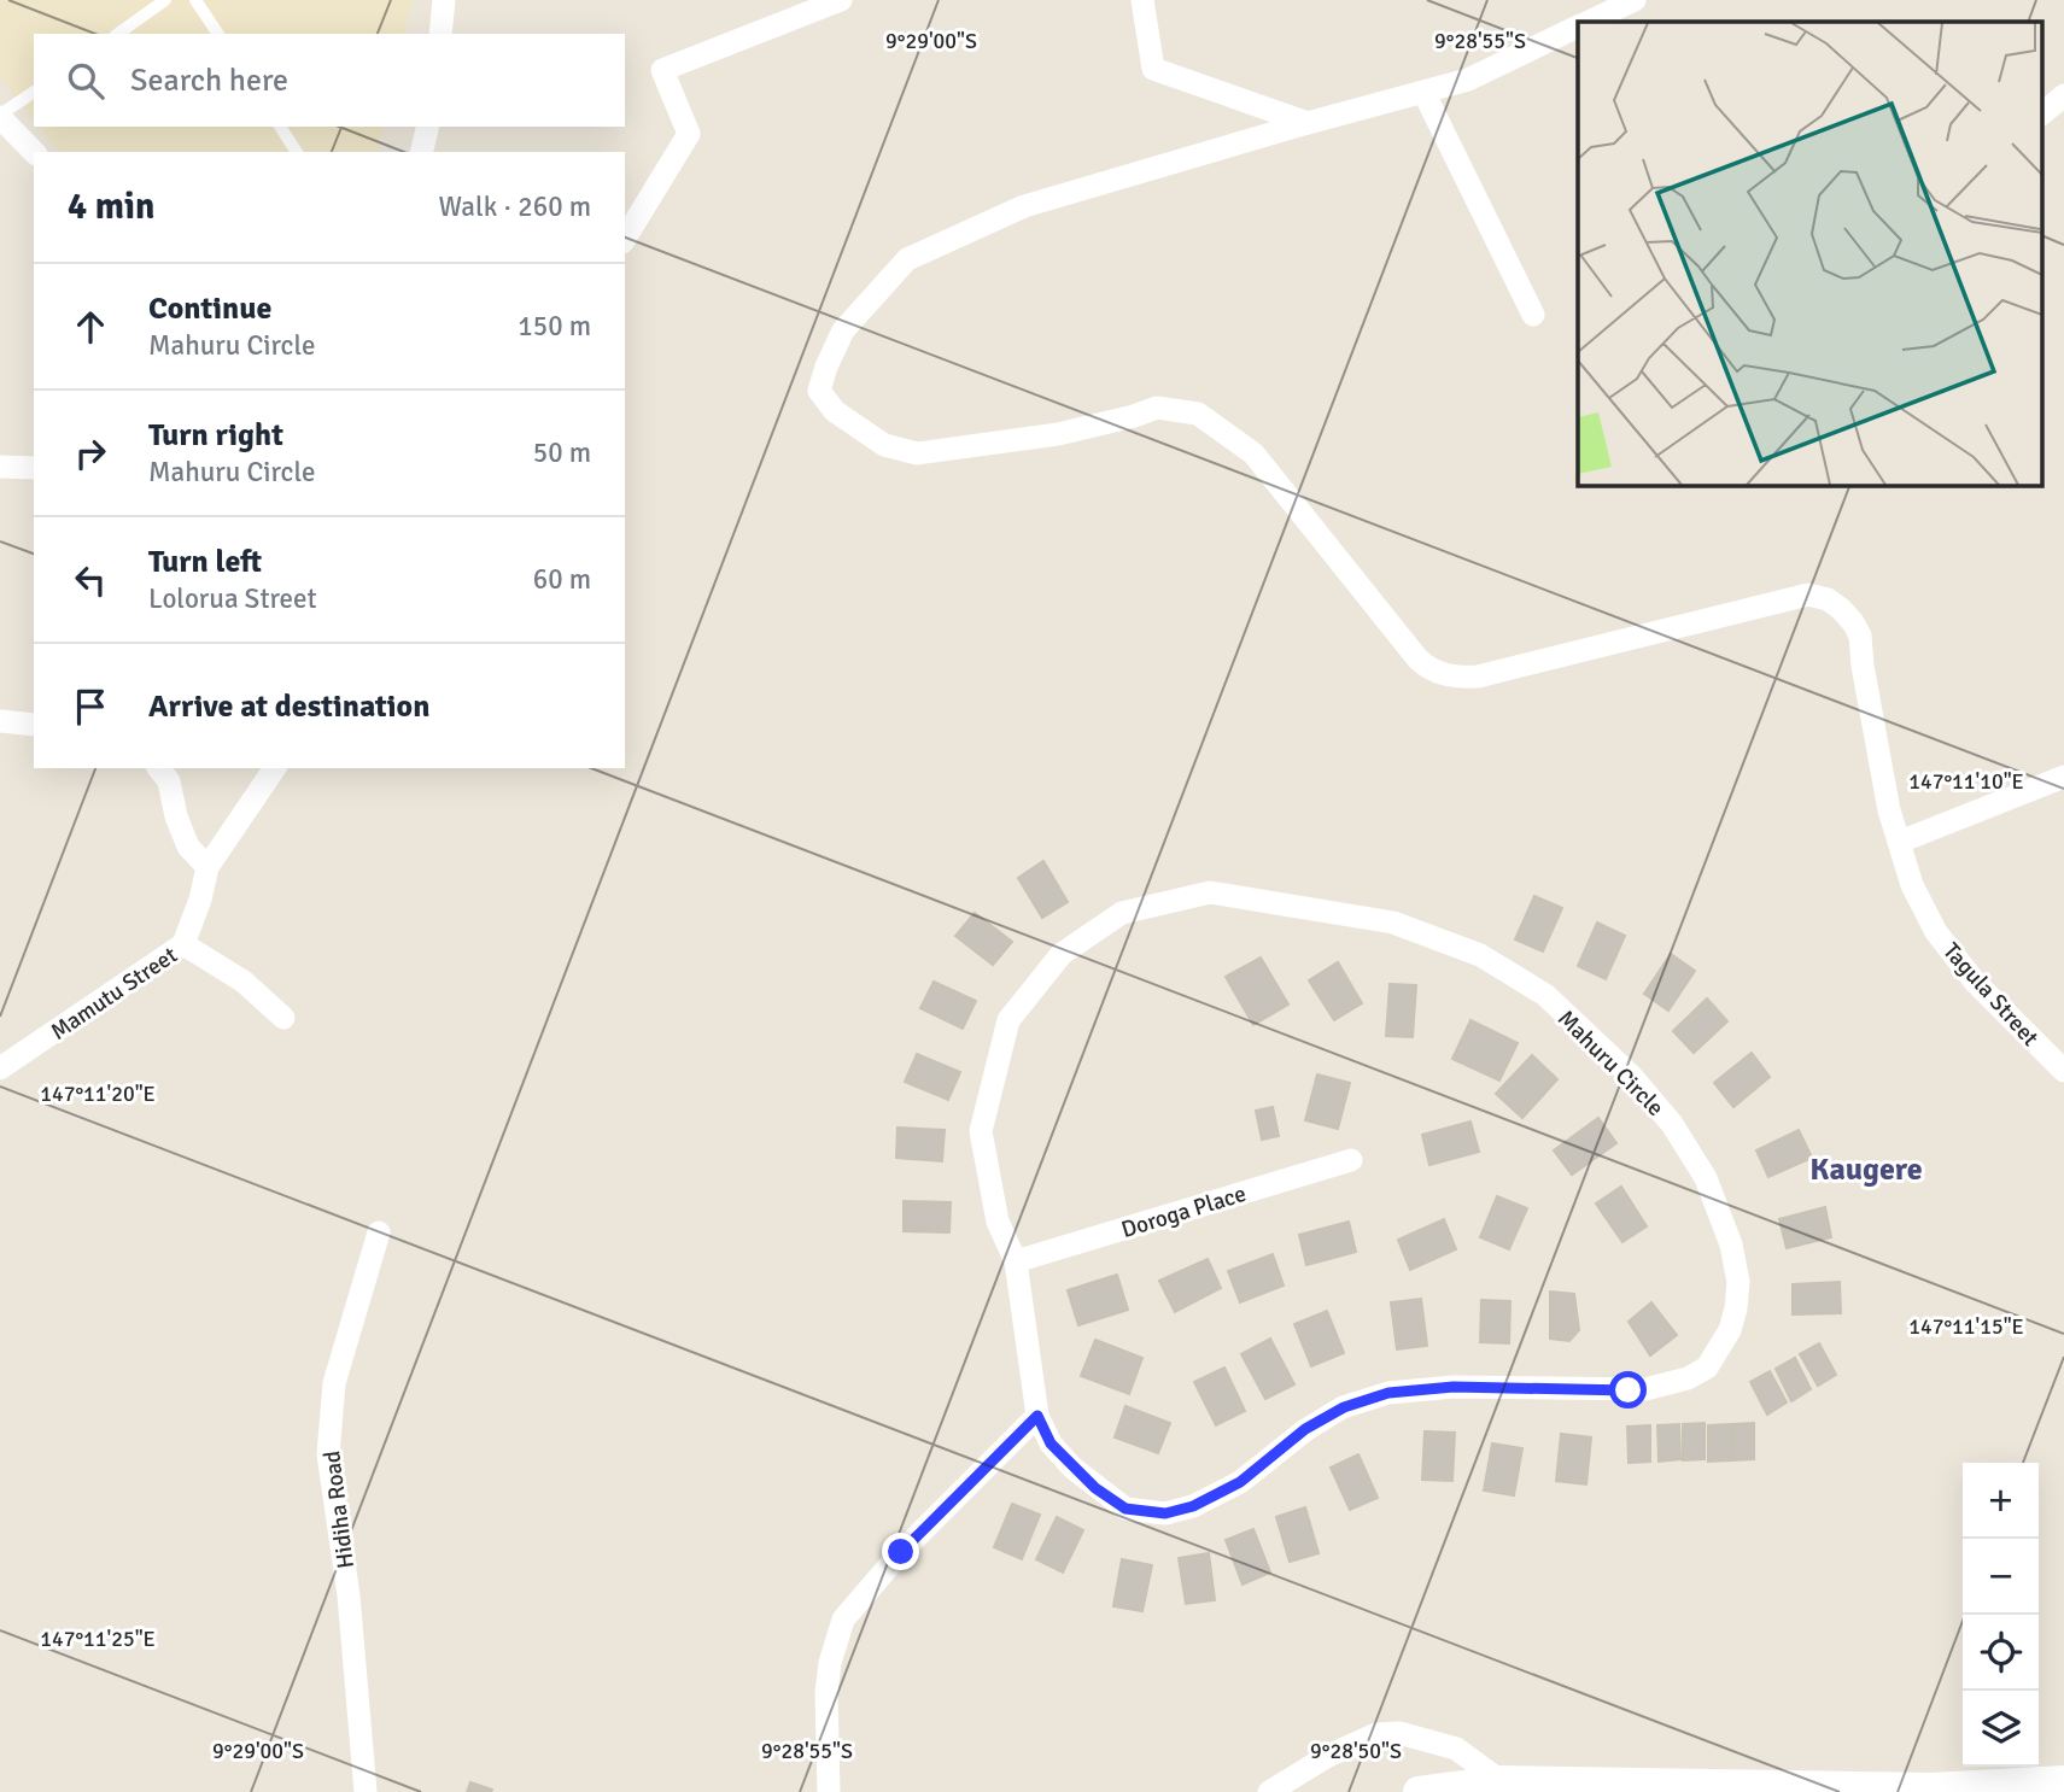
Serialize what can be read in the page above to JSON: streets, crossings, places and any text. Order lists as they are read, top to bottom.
{
  "streets": {
    "street": [
      "Mamutu Street",
      "Tagula Street",
      "Mahuru Circle",
      "Doroga Place",
      "Hidiha Road"
    ]
  },
  "crossings": [
    ["Mahuru Circle", "Doroga Place"]
  ],
  "districts": ["Kaugere"],
  "page": {
    "search": "Search here",
    "heading": ["4 min", "Walk · 260 m"],
    "list": [
      ["Continue", "Mahuru Circle", "150 m"],
      ["Turn right", "Mahuru Circle", "50 m"],
      ["Turn left", "Lolorua Street", "60 m"],
      "Arrive at destination"
    ],
    "map_buttons": ["+", "−"]
  },
  "coordinates": [
    "9°29'00\"S",
    "9°28'55\"S",
    "147°11'10\"E",
    "147°11'20\"E",
    "147°11'15\"E",
    "147°11'25\"E",
    "9°28'50\"S"
  ]
}
